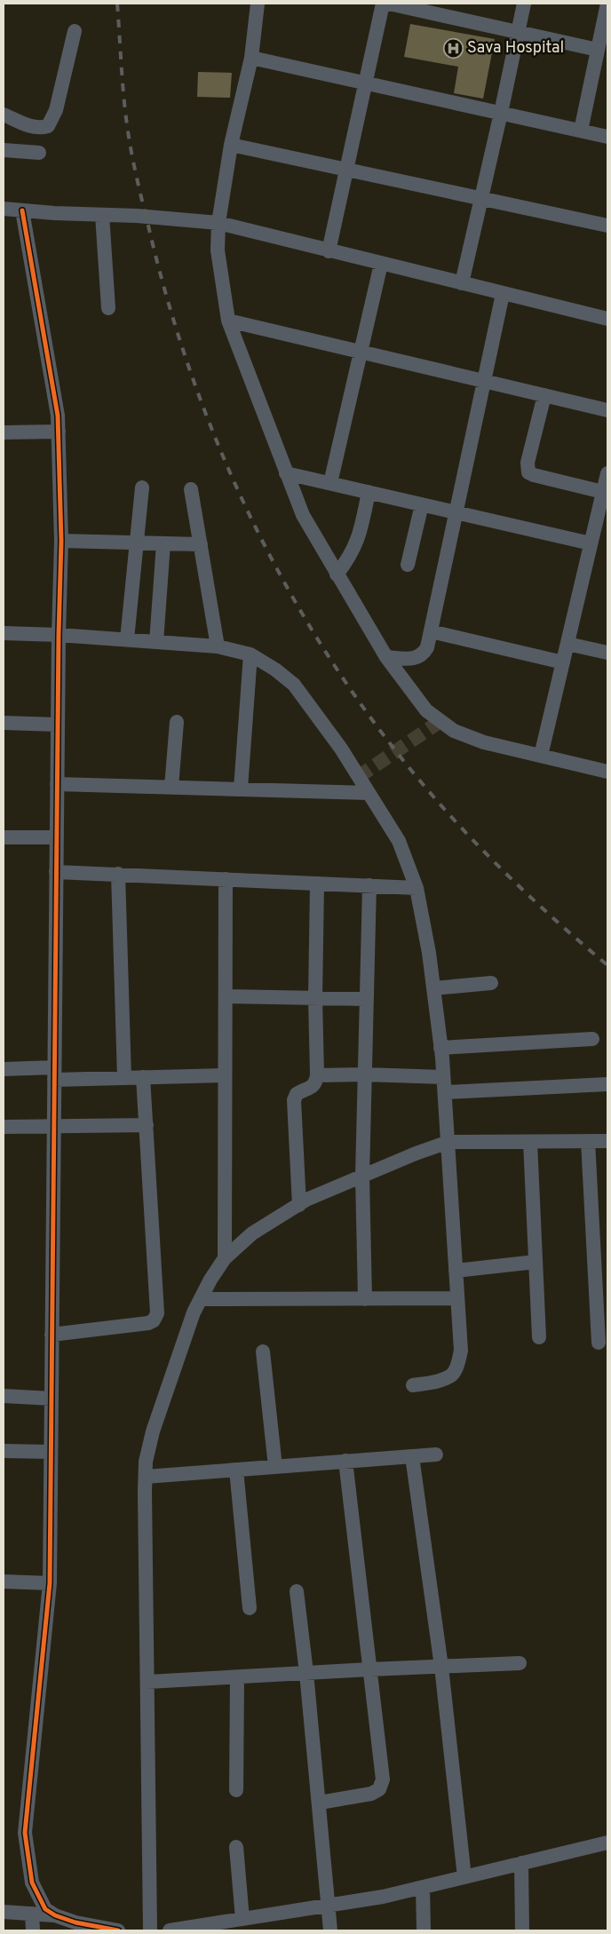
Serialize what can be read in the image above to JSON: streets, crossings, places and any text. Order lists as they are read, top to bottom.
{
  "places": {
    "hospital": ["Sava Hospital"]
  }
}
